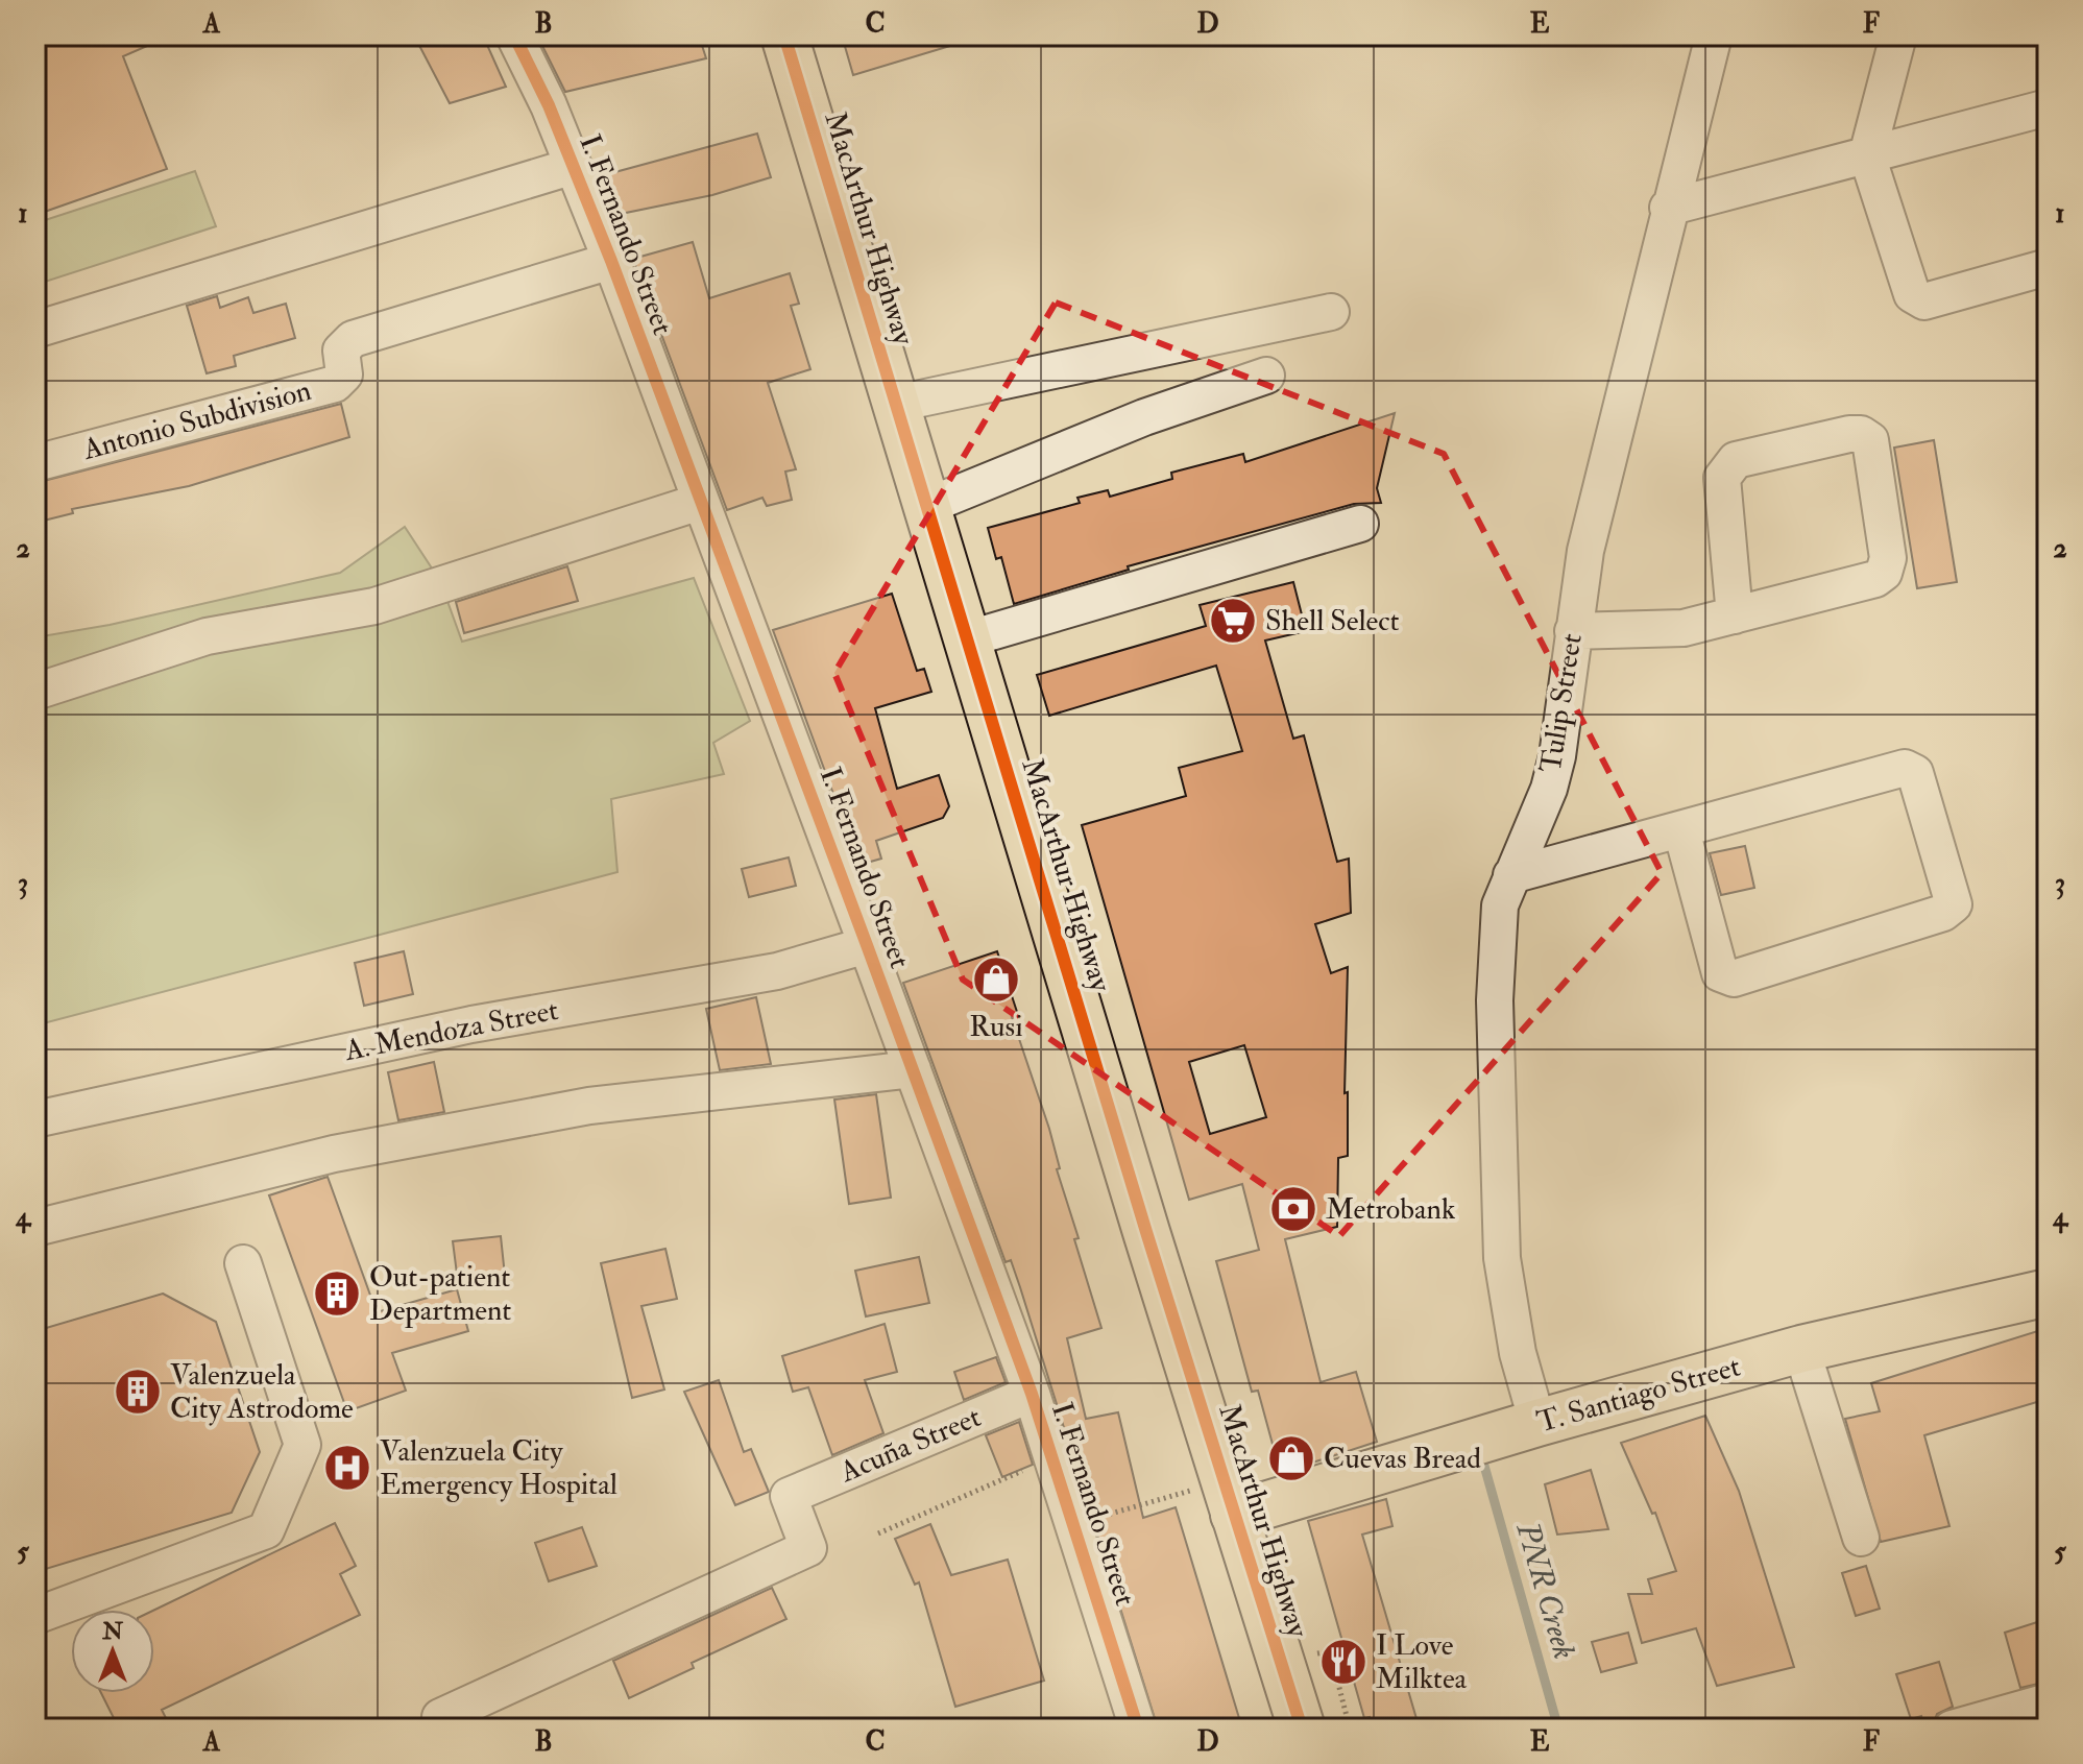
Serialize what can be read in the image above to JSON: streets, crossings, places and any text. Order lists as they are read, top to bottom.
{
  "streets": {
    "main road": ["MacArthur Highway", "T. Santiago Street"],
    "street": [
      "I. Fernando Street",
      "Antonio Subdivision",
      "Tulip Street",
      "A. Mendoza Street",
      "Acuña Street"
    ]
  },
  "crossings": [
    ["MacArthur Highway", "T. Santiago Street"],
    ["I. Fernando Street", "Antonio Subdivision"],
    ["I. Fernando Street", "A. Mendoza Street"],
    ["I. Fernando Street", "Acuña Street"],
    ["Tulip Street", "T. Santiago Street"]
  ],
  "water": ["PNR Creek"],
  "places": {
    "supermarket": ["Shell Select"],
    "shop": ["Rusi", "Cuevas Bread"],
    "bank": ["Metrobank"],
    "building": ["Out-patient Department", "Valenzuela City Astrodome"],
    "hospital": ["Valenzuela City Emergency Hospital"],
    "restaurant": ["I Love Milktea"]
  },
  "north": "top",
  "grid": {
    "columns": [
      "A",
      "B",
      "C",
      "D",
      "E",
      "F"
    ],
    "rows": [
      "1",
      "2",
      "3",
      "4",
      "5"
    ]
  }
}
